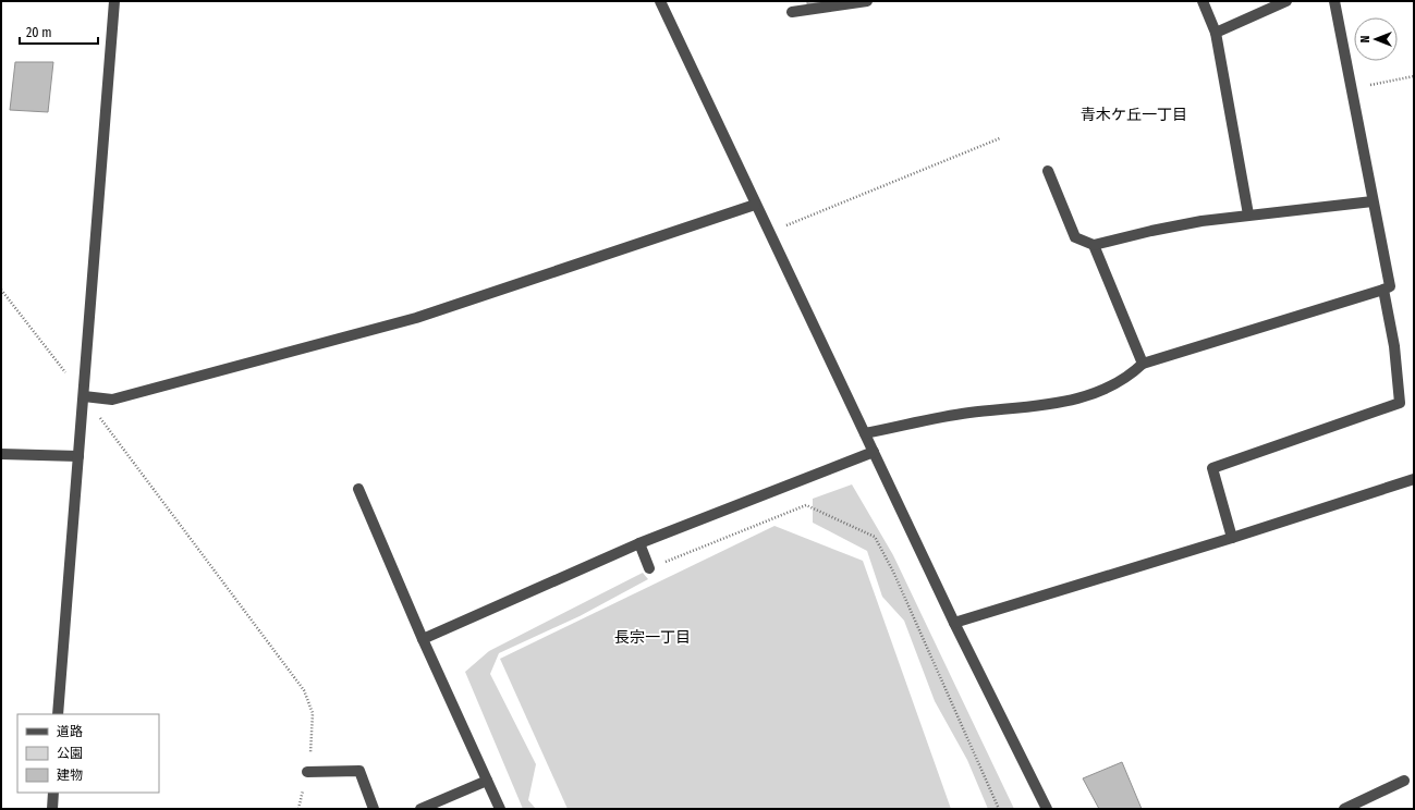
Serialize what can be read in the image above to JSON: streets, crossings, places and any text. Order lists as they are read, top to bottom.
{
  "districts": ["青木ケ丘一丁目", "長宗一丁目"],
  "legend": ["道路", "公園", "建物"],
  "scale_bar": "20 m",
  "north": "left"
}
